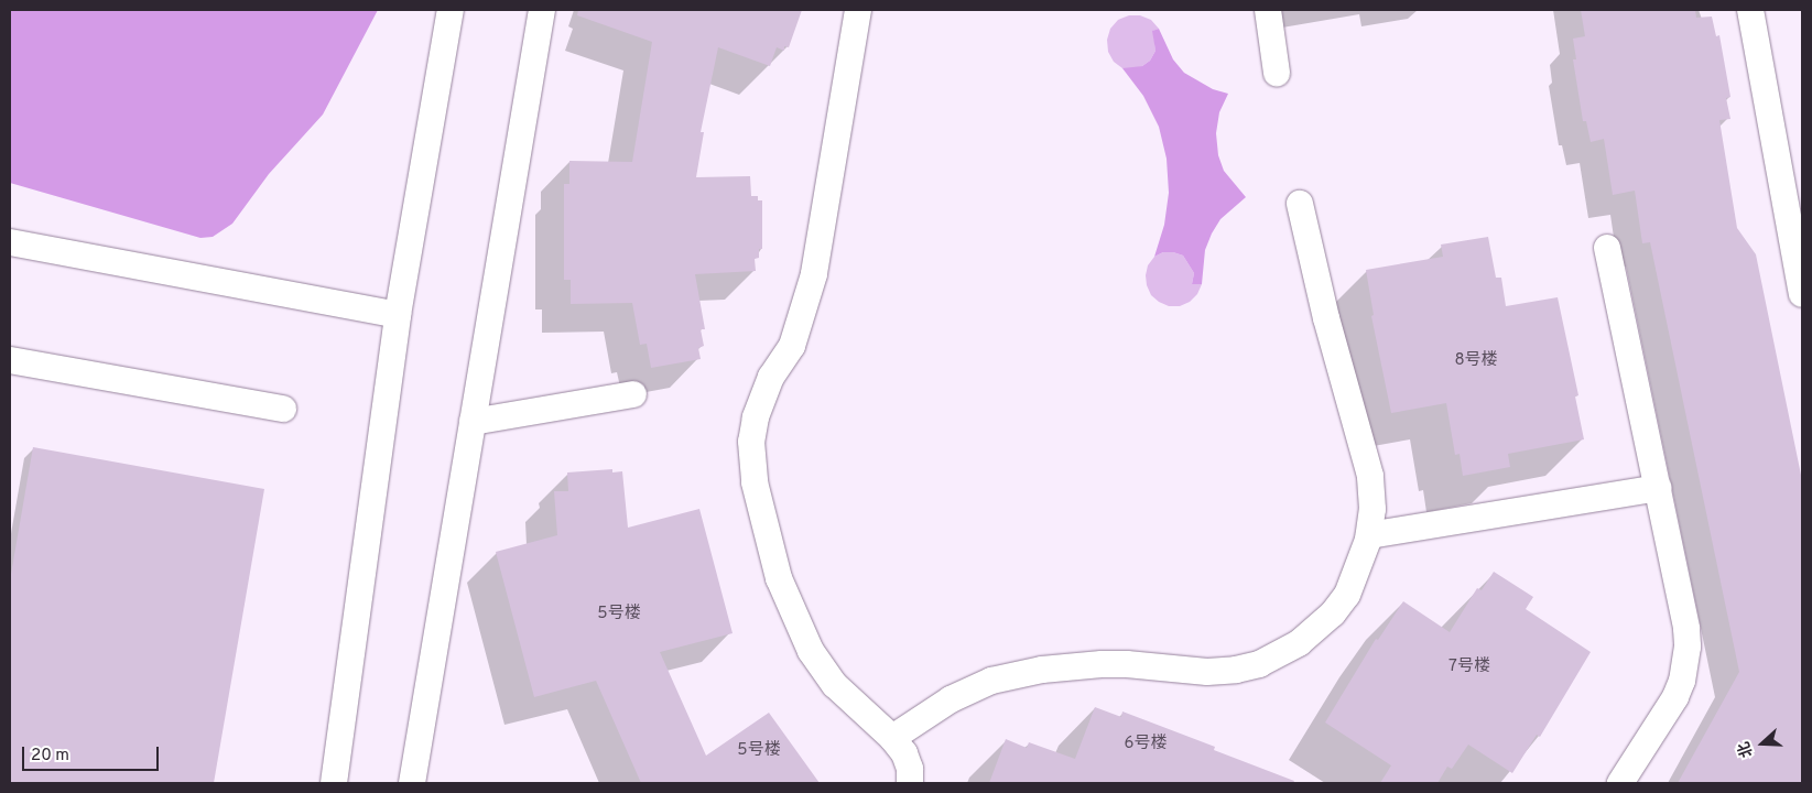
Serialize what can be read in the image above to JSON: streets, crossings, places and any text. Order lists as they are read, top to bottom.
{
  "house_numbers": [
    "8号楼",
    "5号楼",
    "7号楼",
    "6号楼",
    "5号楼"
  ],
  "scale_bar": "20 m",
  "north": "left"
}
